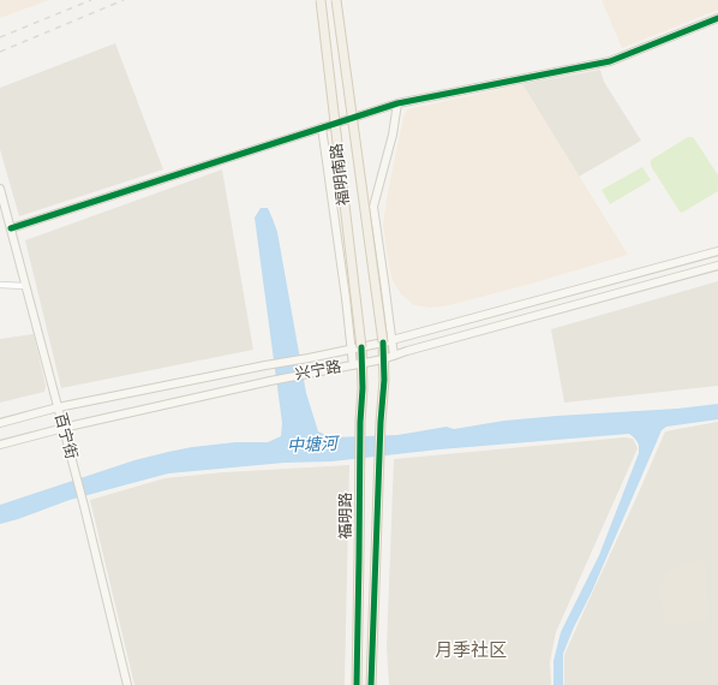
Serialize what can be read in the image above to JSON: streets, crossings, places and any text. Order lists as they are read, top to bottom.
{
  "streets": {
    "main road": ["福明南路", "福明路"],
    "street": ["兴宁路", "百宁街"]
  },
  "crossings": [
    ["福明南路", "兴宁路"],
    ["福明南路", "福明路"],
    ["兴宁路", "百宁街"],
    ["兴宁路", "福明路"]
  ],
  "districts": ["月季社区"],
  "water": ["中塘河"]
}
